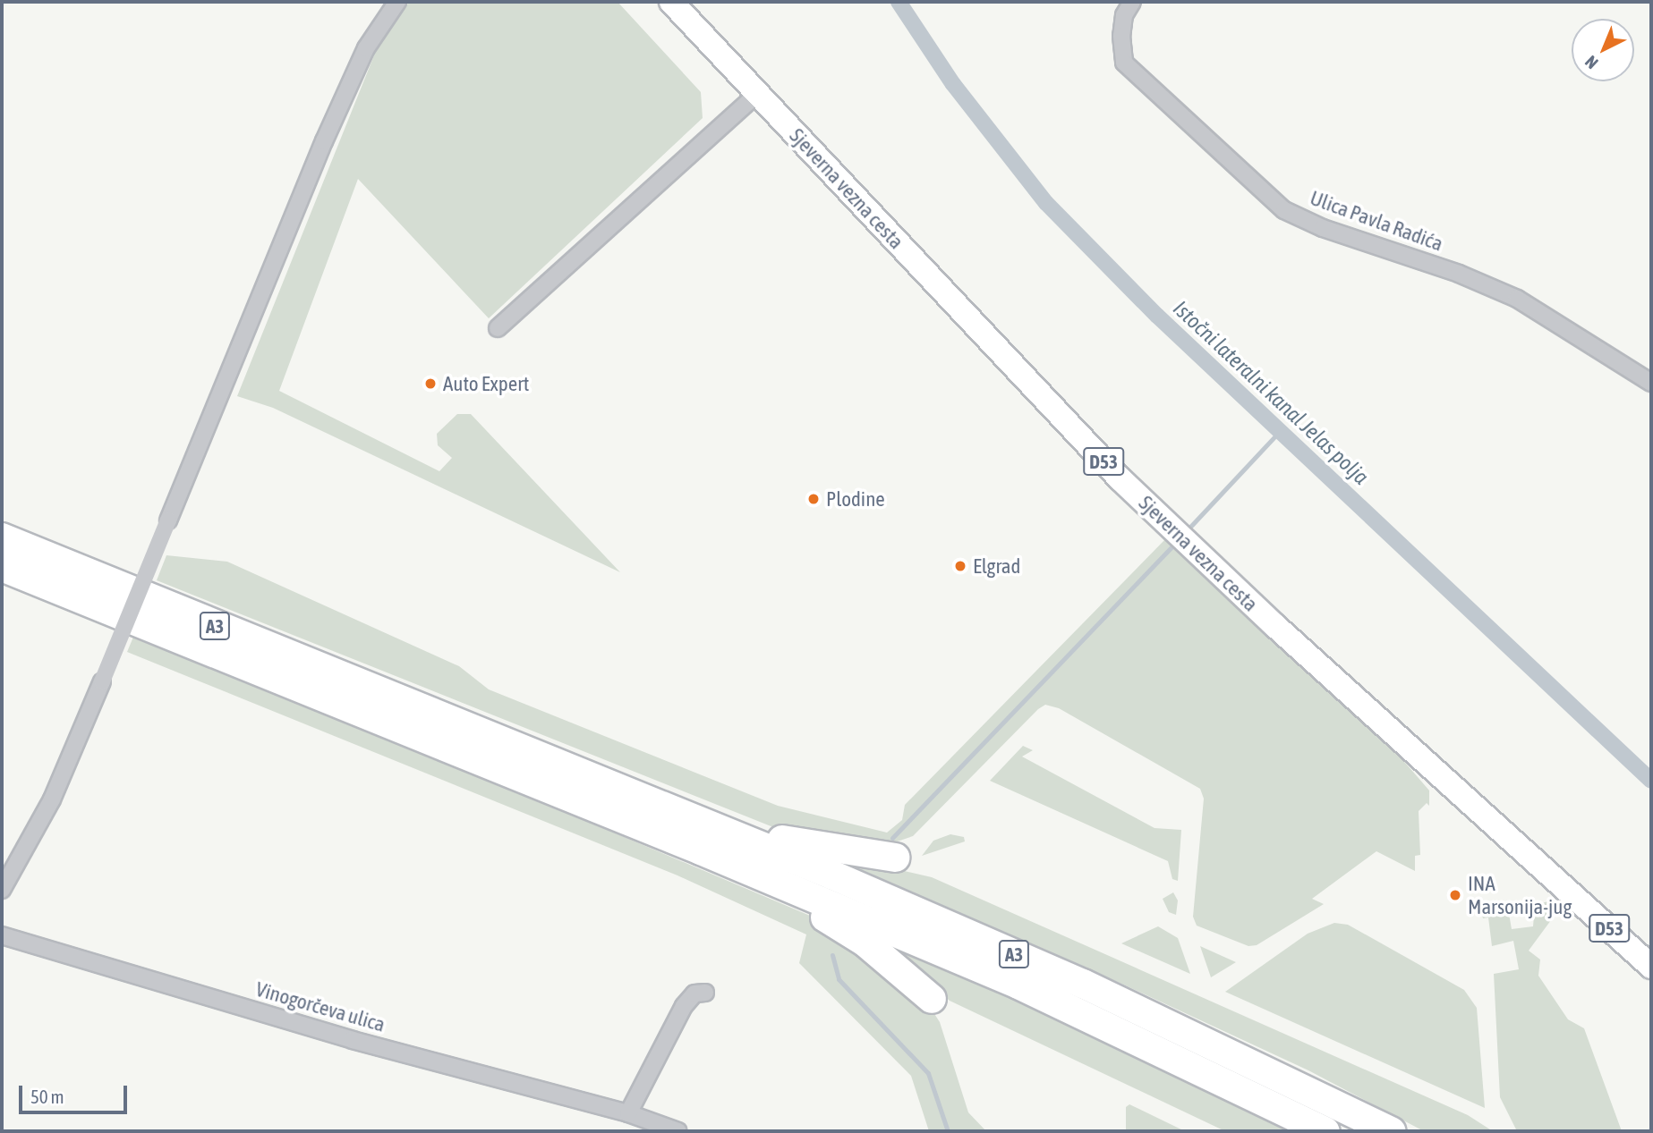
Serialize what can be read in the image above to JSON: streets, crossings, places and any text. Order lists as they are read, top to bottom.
{
  "streets": {
    "highway": ["A3"],
    "main road": ["Sjeverna vezna cesta", "D53"],
    "street": ["Ulica Pavla Radića", "Vinogorčeva ulica"]
  },
  "water": ["Istočni lateralni kanal Jelas polja"],
  "places": [
    "Auto Expert",
    "Plodine",
    "Elgrad",
    "INA Marsonija-jug"
  ],
  "scale_bar": "50 m",
  "north": "bottom left"
}
